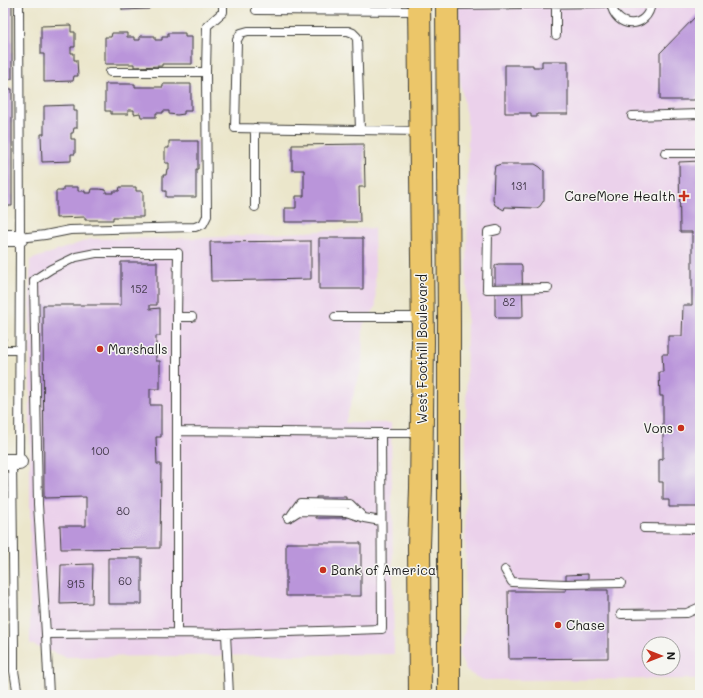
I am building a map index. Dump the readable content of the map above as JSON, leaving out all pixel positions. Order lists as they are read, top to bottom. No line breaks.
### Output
{"streets":{"main road":["West Foothill Boulevard"]},"places":{"health":["CareMore Health"],"other":["Marshalls","Vons","Bank of America","Chase"]},"house_numbers":["131","152","82","100","80","60","915"],"north":"right"}
